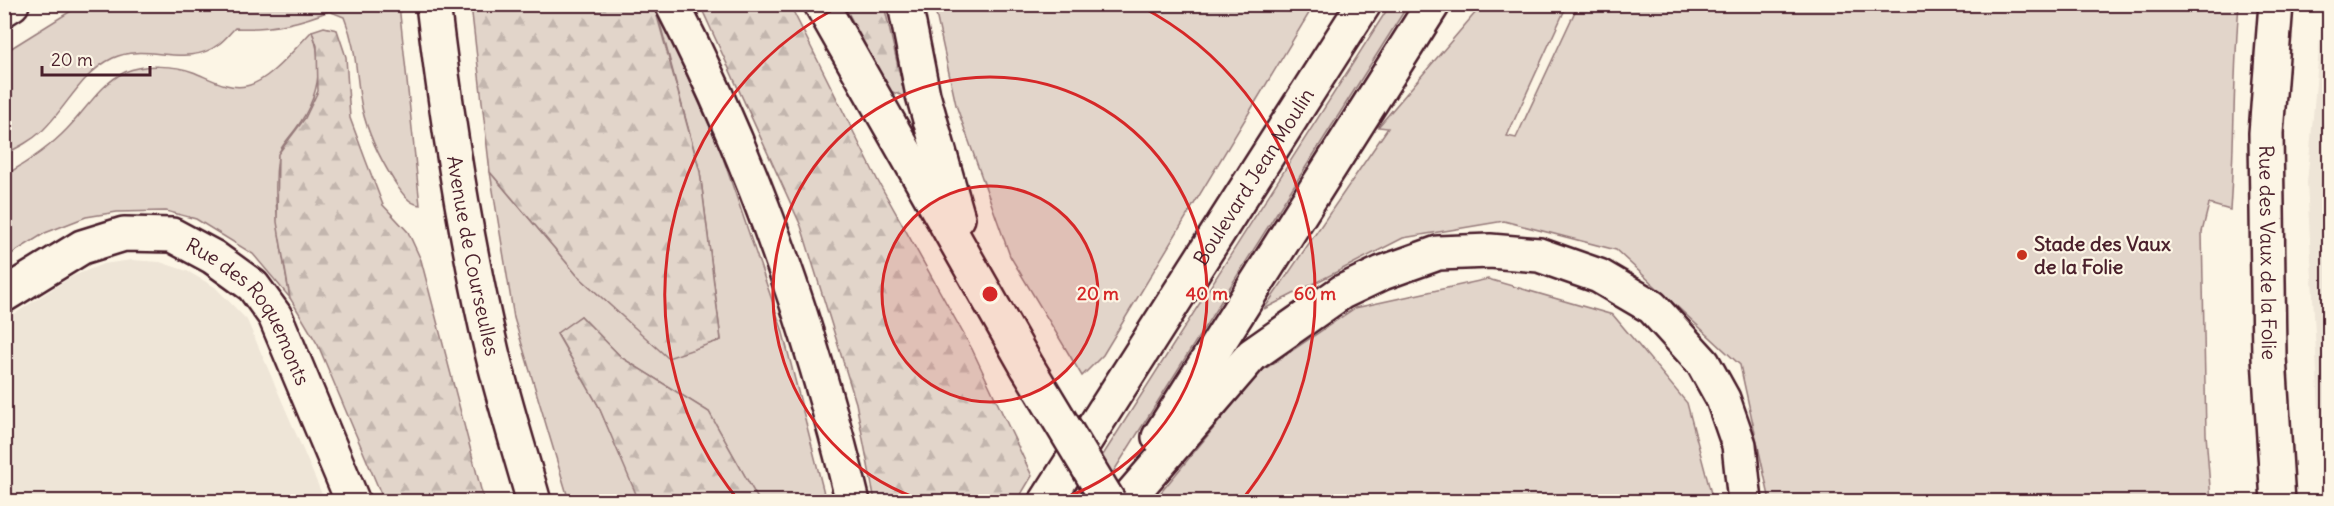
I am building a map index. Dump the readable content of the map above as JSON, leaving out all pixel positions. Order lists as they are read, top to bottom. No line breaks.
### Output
{"streets":{"main road":["Boulevard Jean Moulin","Rue des Vaux de la Folie","Avenue de Courseulles","Rue des Roquemonts"]},"places":["Stade des Vaux de la Folie"],"scale_bar":"20 m","rings":["20 m","40 m","60 m"]}
